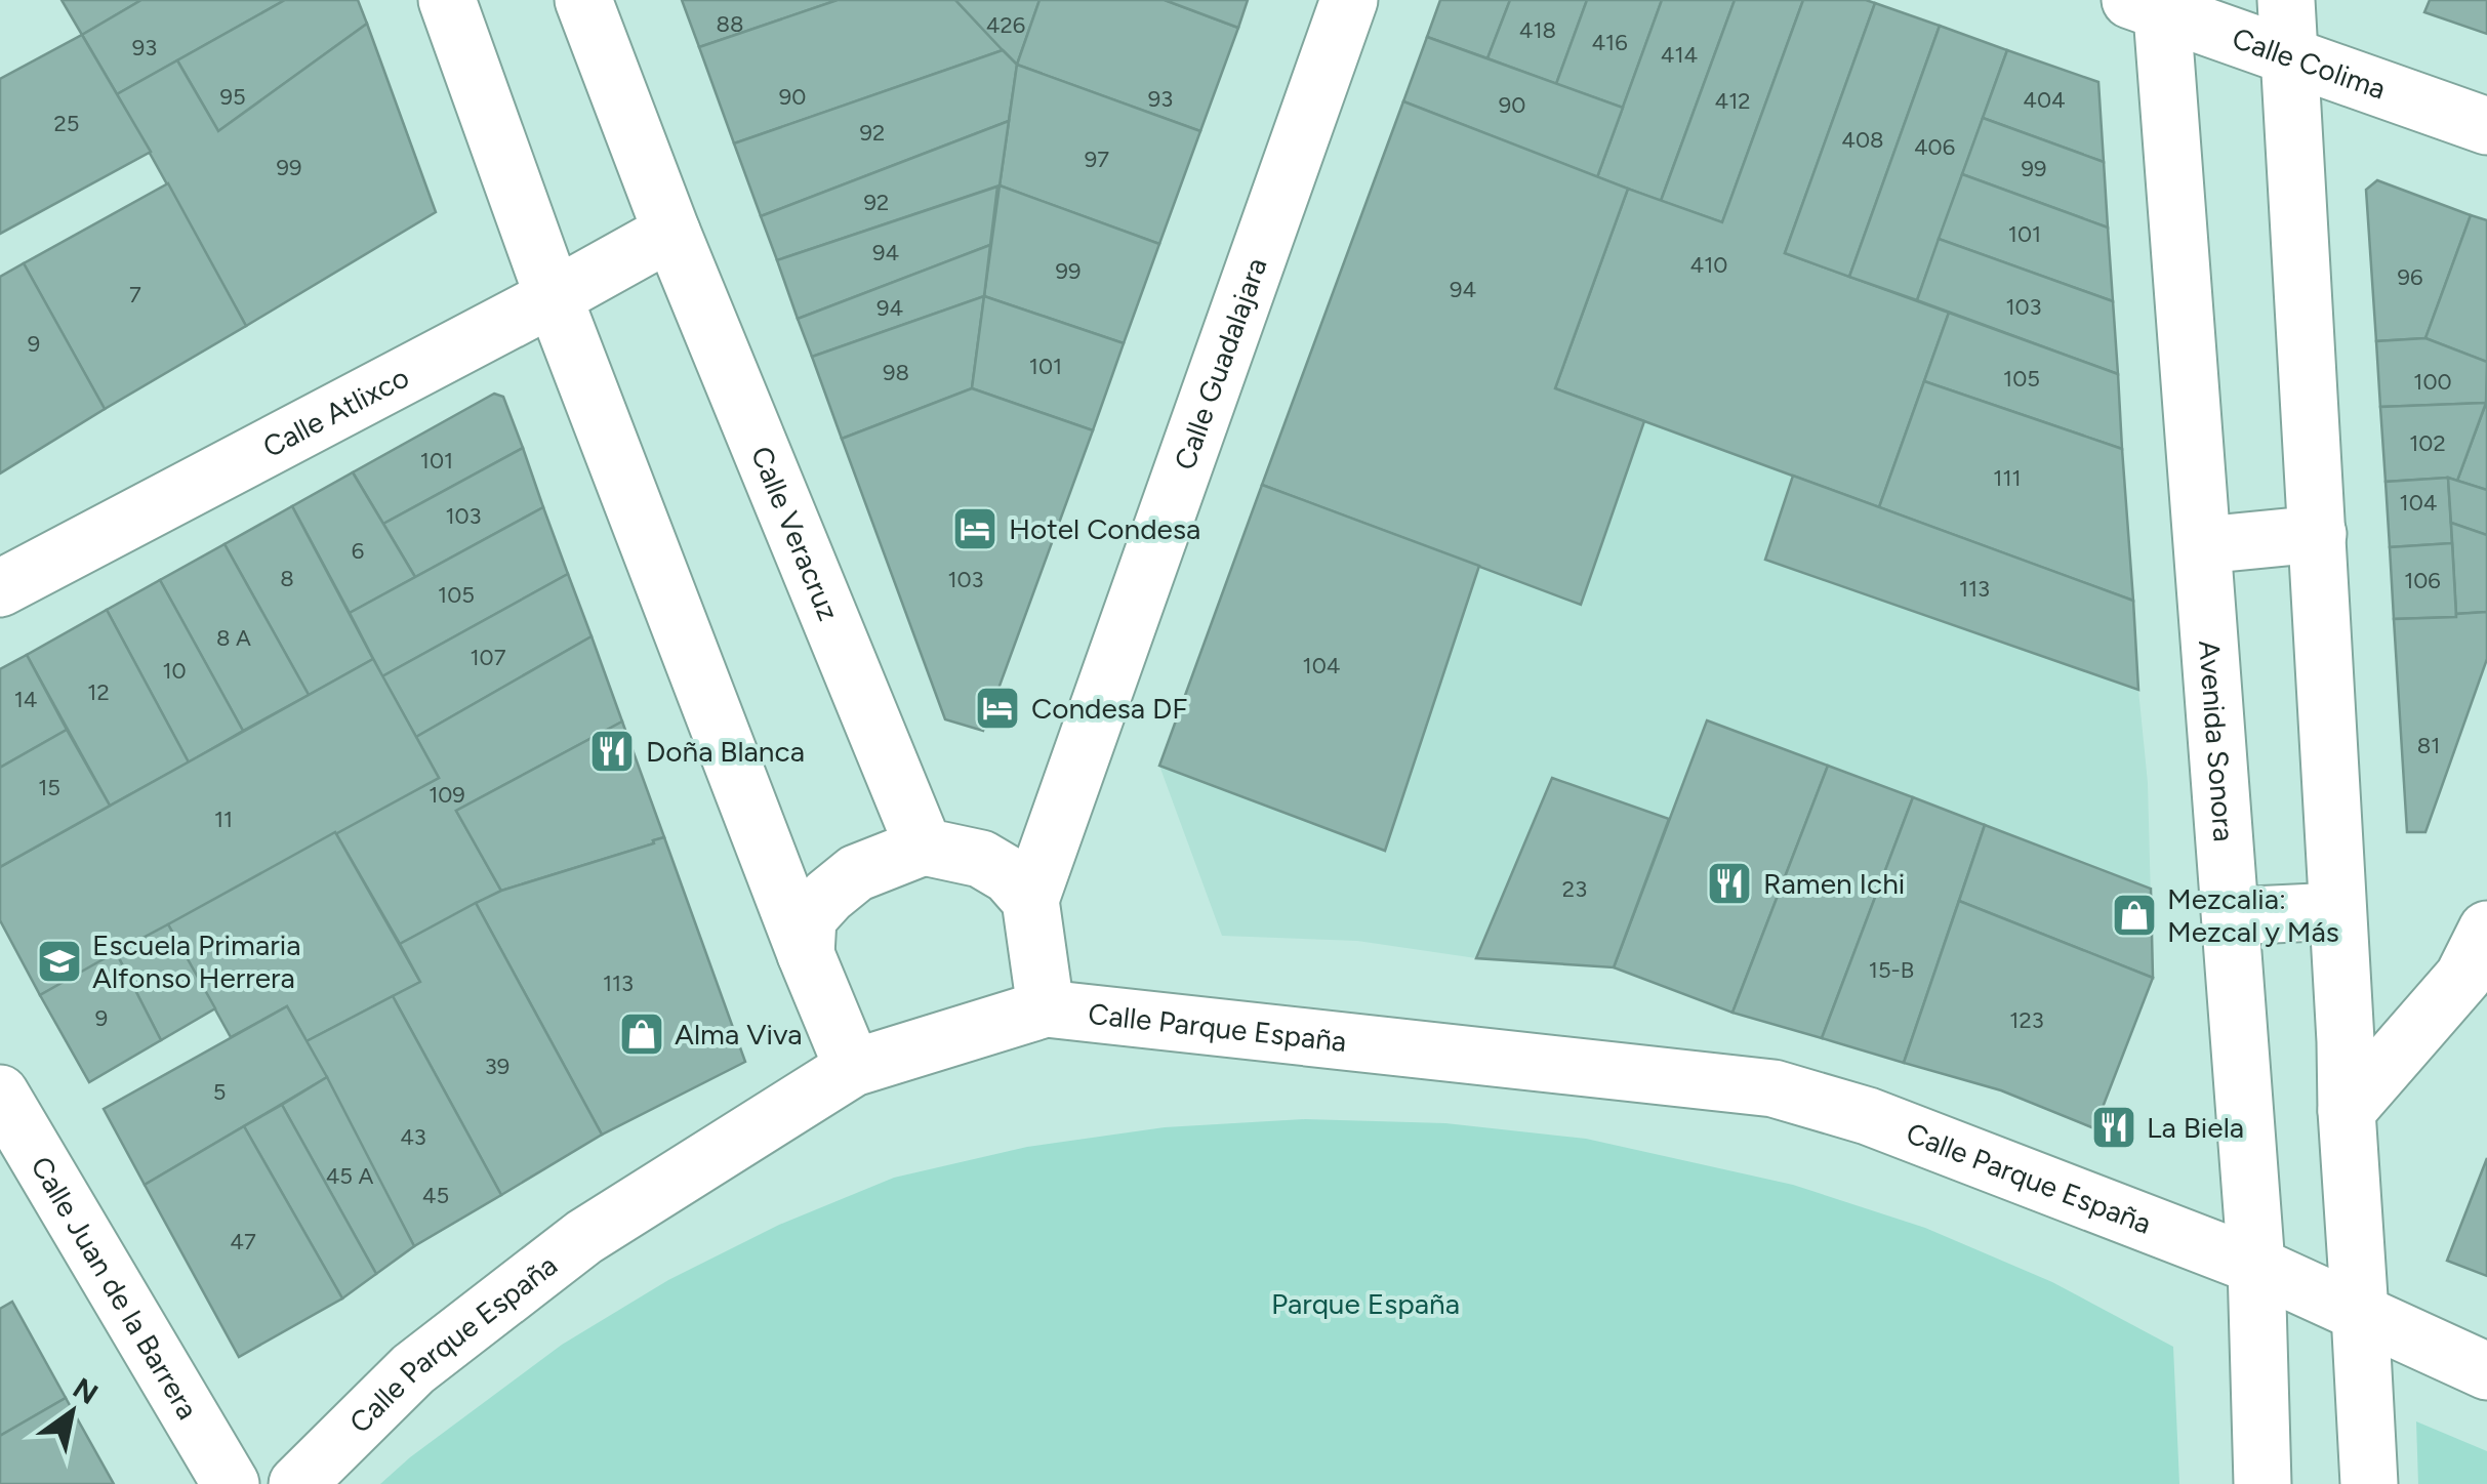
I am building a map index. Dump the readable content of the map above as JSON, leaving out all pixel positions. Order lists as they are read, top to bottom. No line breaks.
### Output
{"streets":{"main road":["Calle Colima","Calle Guadalajara","Calle Atlixco","Calle Veracruz","Avenida Sonora","Calle Parque España","Calle Juan de la Barrera"]},"crossings":[["Calle Colima","Avenida Sonora"],["Calle Guadalajara","Calle Veracruz"],["Calle Guadalajara","Calle Parque España"],["Calle Atlixco","Calle Veracruz"],["Calle Veracruz","Calle Parque España"],["Avenida Sonora","Calle Parque España"]],"parks":["Parque España"],"places":{"hotel":["Hotel Condesa","Condesa DF"],"restaurant":["Doña Blanca","Ramen Ichi","La Biela"],"shop":["Mezcalia: Mezcal y Más","Alma Viva"],"school or university":["Escuela Primaria Alfonso Herrera"]},"house_numbers":["88","426","418","416","93","414","95","90","93","404","412","90","25","92","408","406","97","99","99","92","101","94","410","99","96","94","7","103","94","9","101","98","105","100","102","101","111","104","103","6","8","103","106","113","105","8 A","107","104","10","12","14","81","15","109","11","23","15-B","113","9","123","39","5","43","45 A","45","47"],"north":"top right"}
